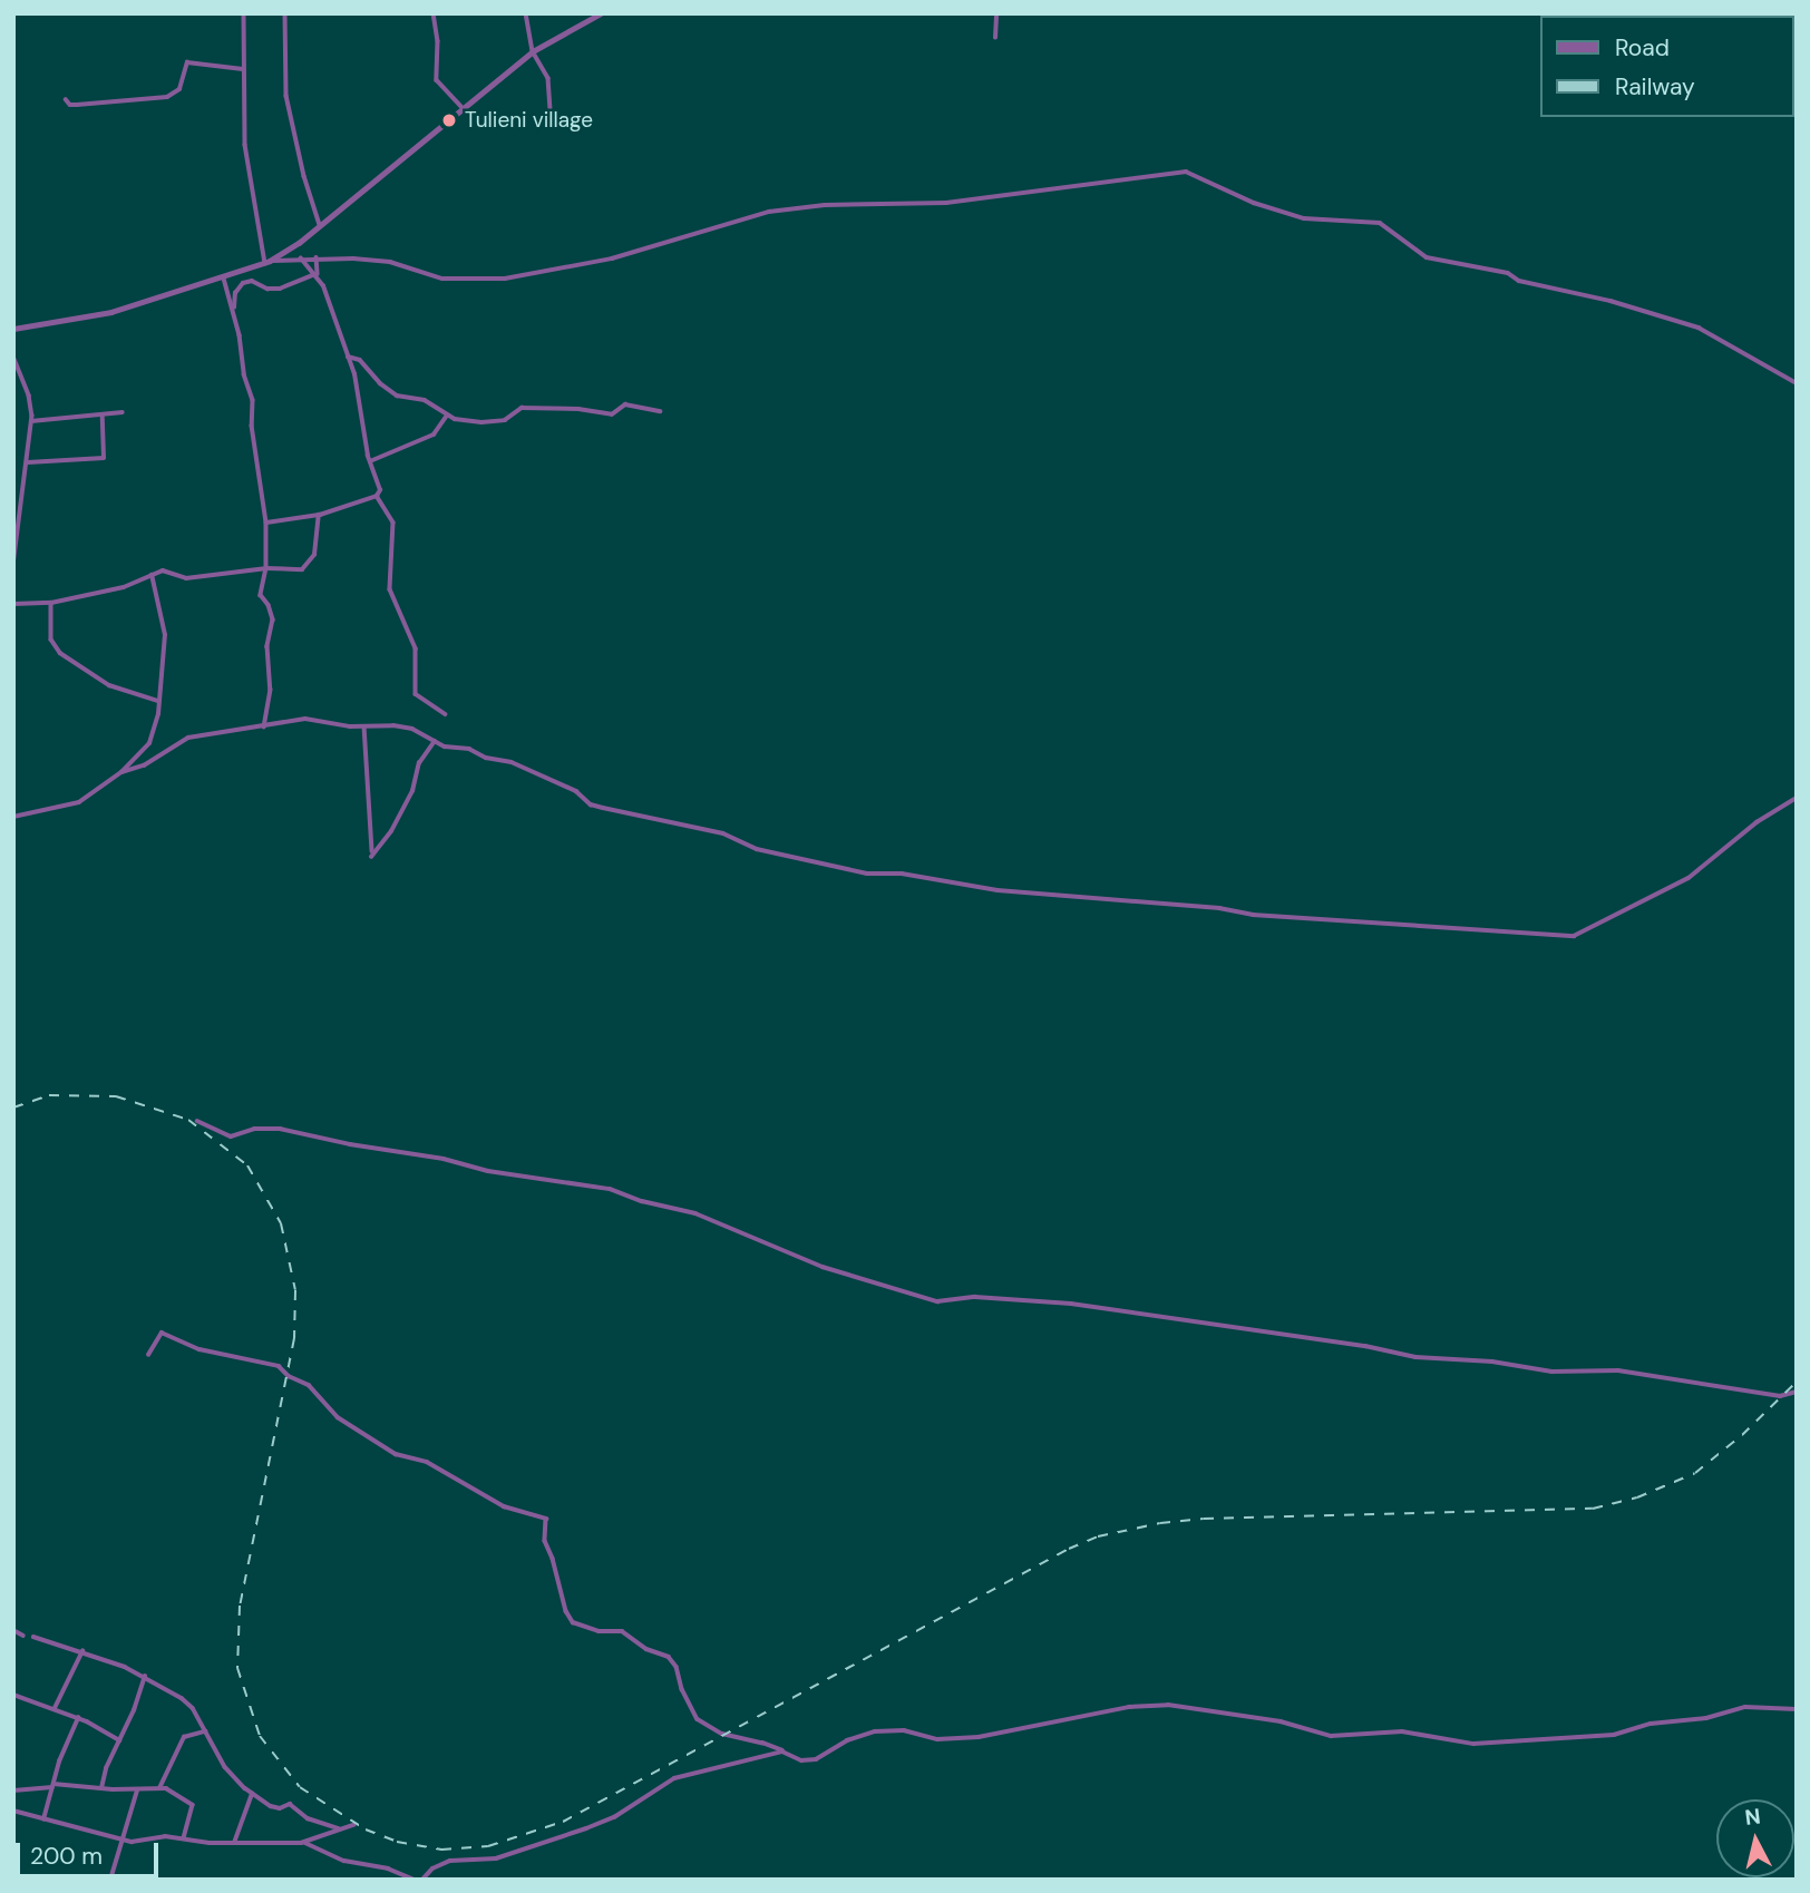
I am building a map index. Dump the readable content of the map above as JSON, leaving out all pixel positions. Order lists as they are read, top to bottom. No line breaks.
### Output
{"places":["Tulieni village"],"legend":["Road","Railway"],"scale_bar":"200 m","north":"top"}
